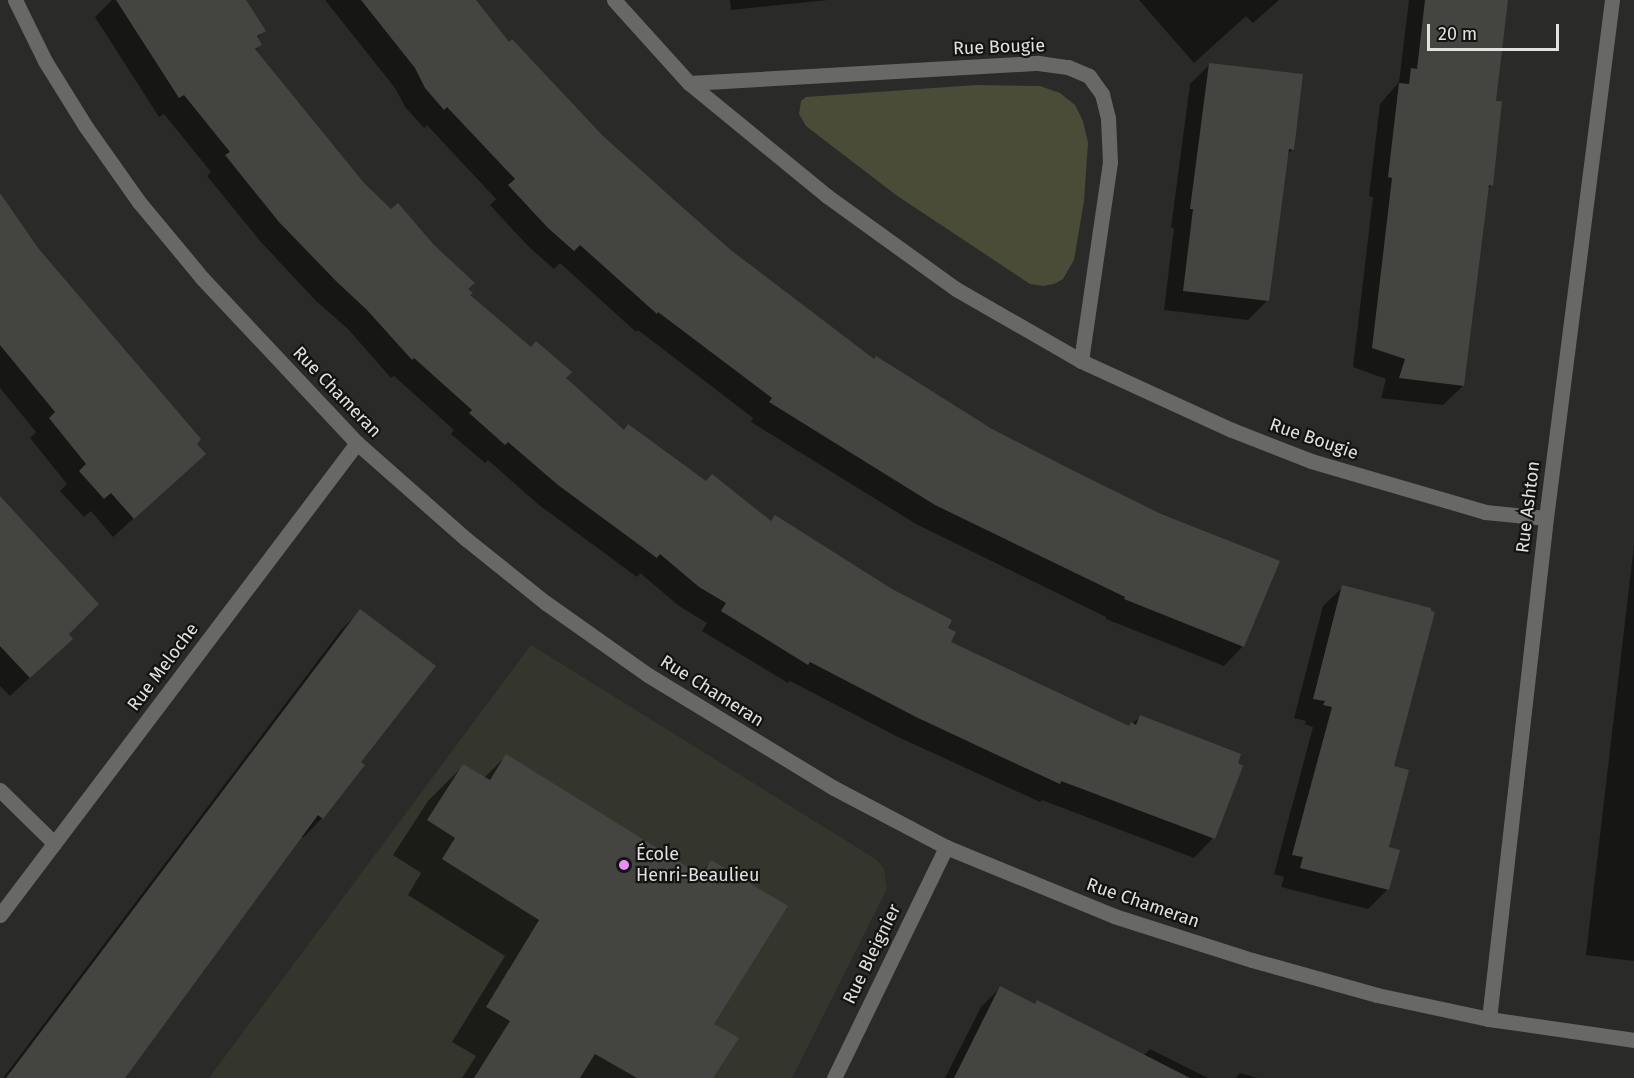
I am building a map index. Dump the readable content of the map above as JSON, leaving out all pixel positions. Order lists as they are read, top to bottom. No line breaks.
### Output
{"streets":{"street":["Rue Bougie","Rue Chameran","Rue Ashton","Rue Meloche","Rue Bleignier"]},"crossings":[["Rue Bougie","Rue Ashton"],["Rue Chameran","Rue Ashton"],["Rue Chameran","Rue Meloche"],["Rue Chameran","Rue Bleignier"]],"places":["École Henri-Beaulieu"],"scale_bar":"20 m"}
